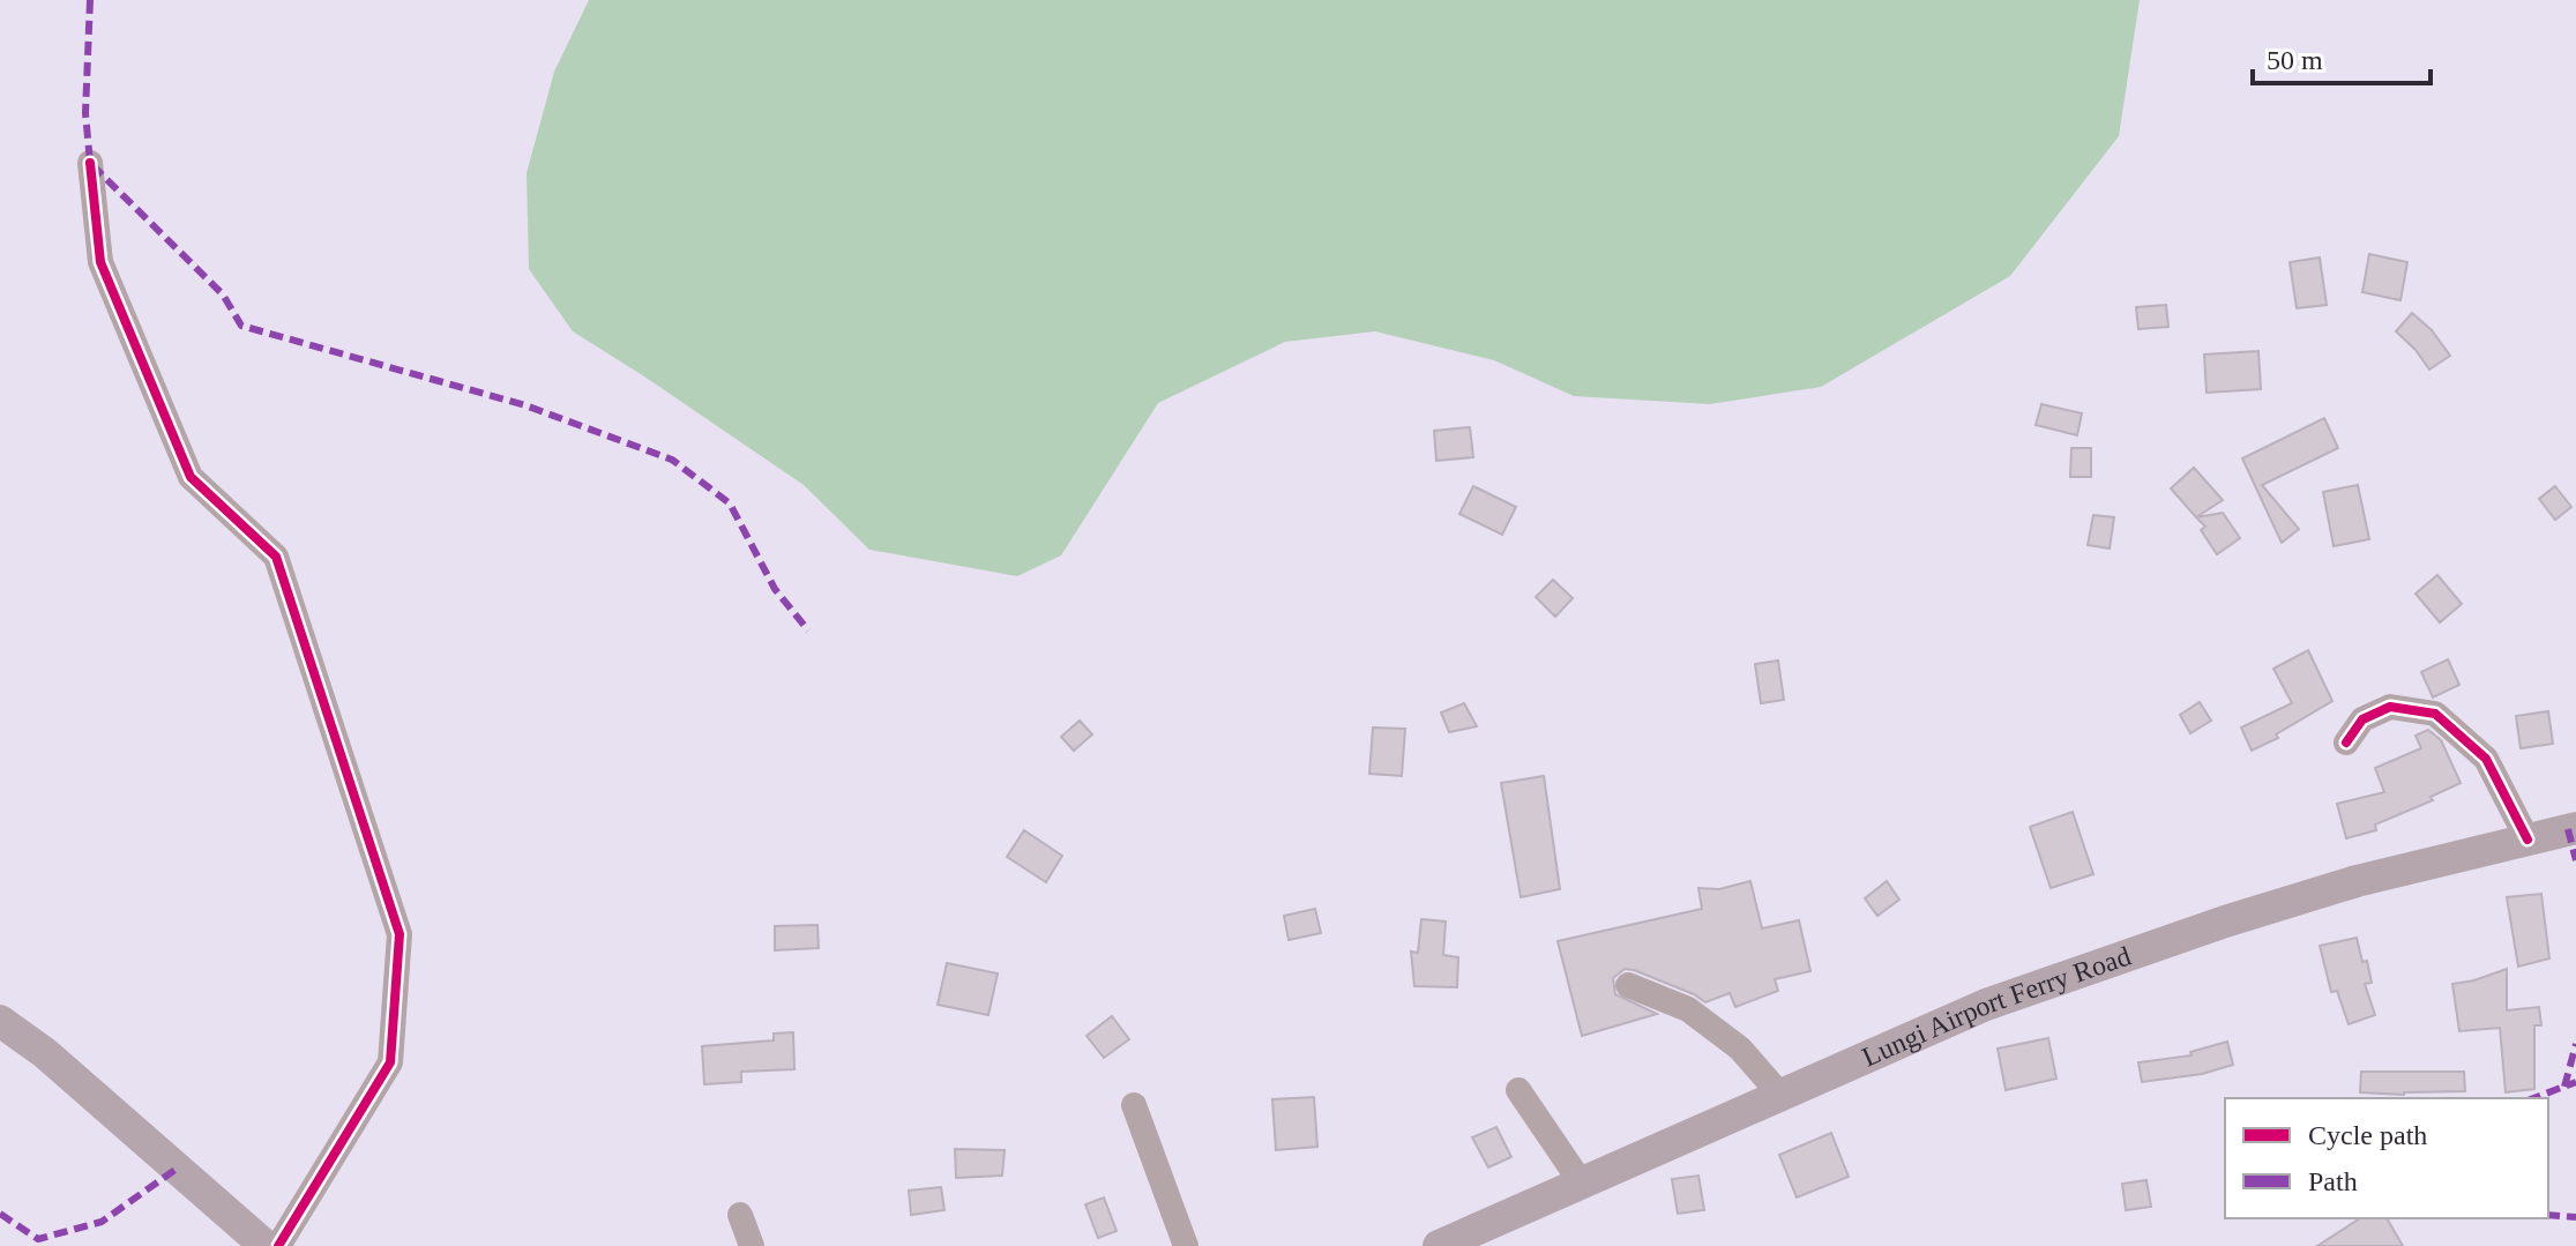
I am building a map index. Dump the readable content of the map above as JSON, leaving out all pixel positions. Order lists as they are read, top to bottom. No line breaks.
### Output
{"streets":{"main road":["Lungi Airport Ferry Road"]},"legend":["Cycle path","Path"],"scale_bar":"50 m"}
